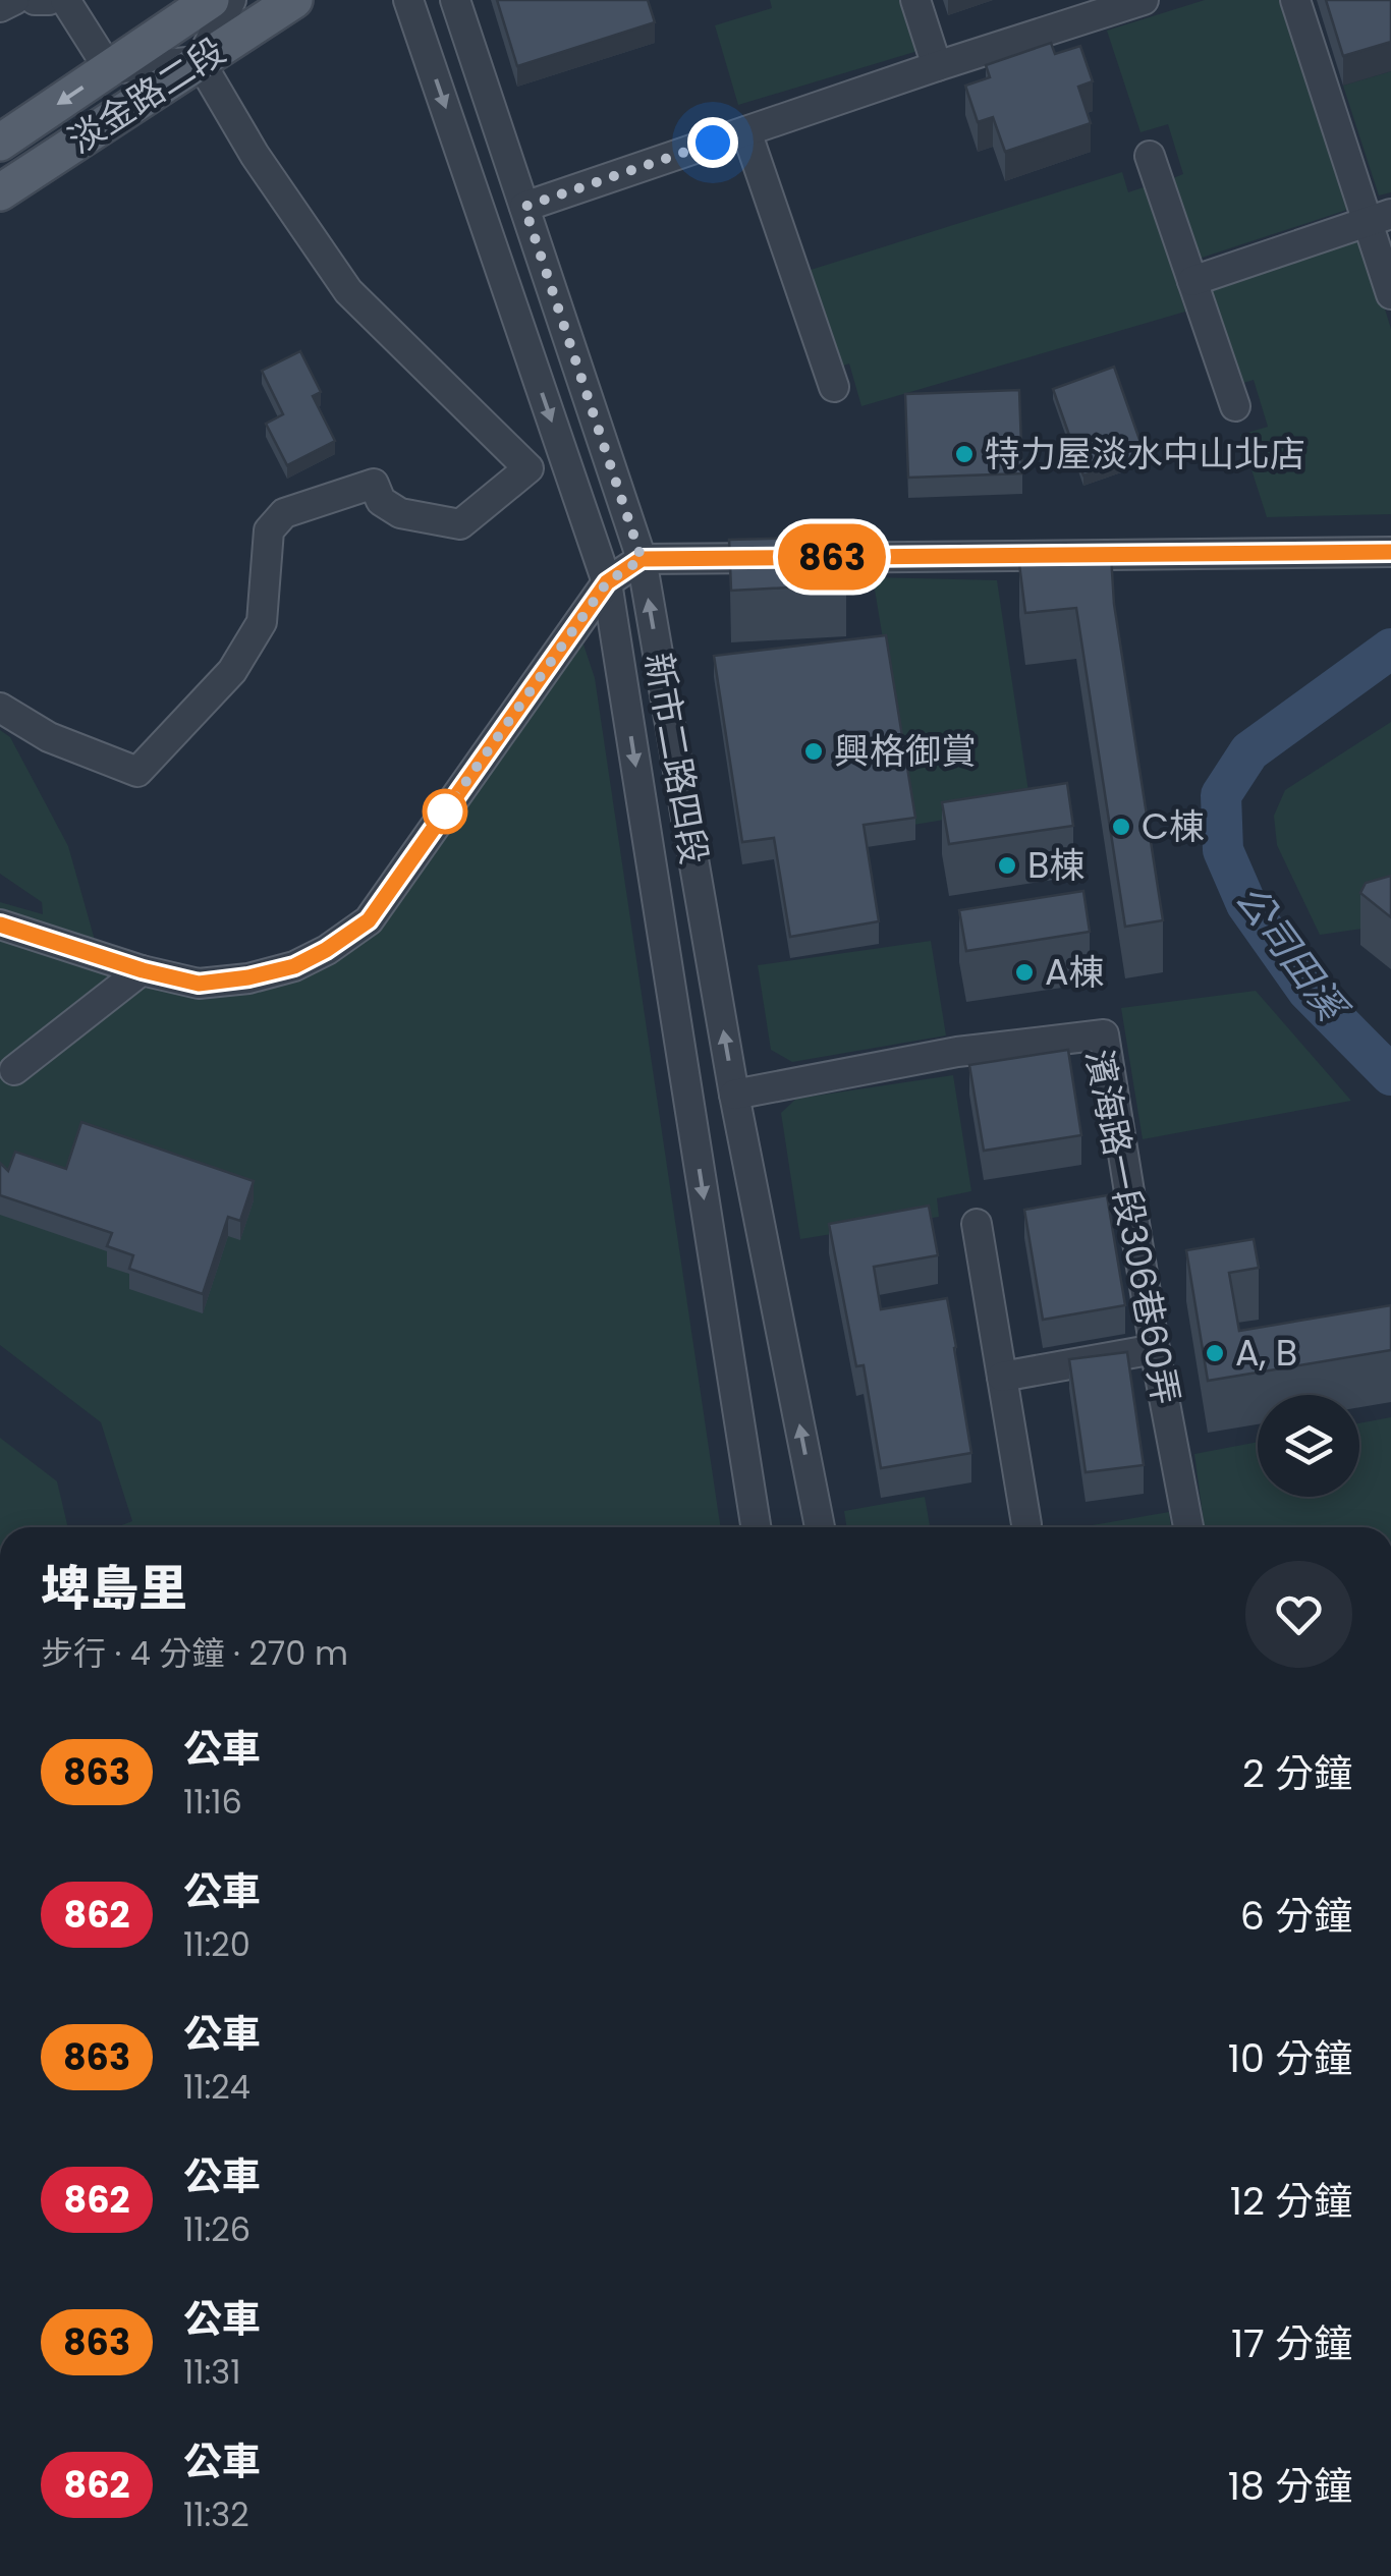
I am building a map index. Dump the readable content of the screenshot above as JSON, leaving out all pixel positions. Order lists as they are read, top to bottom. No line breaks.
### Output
{"streets":{"main road":["淡金路二段"],"street":["新市二路四段","濱海路一段306巷60弄"]},"crossings":[["新市二路四段","濱海路一段306巷60弄"]],"water":["公司田溪"],"places":["特力屋淡水中山北店","興格御賞","C棟","B棟","A棟","A, B"],"lines":["bus line 863"],"page":{"on_map":"863","heading":["埤島里","步行 · 4 分鐘 · 270 m"],"list":[{"mark":"863","name":"公車","note":"11:16","value":"2 分鐘"},{"mark":"862","name":"公車","note":"11:20","value":"6 分鐘"},{"mark":"863","name":"公車","note":"11:24","value":"10 分鐘"},{"mark":"862","name":"公車","note":"11:26","value":"12 分鐘"},{"mark":"863","name":"公車","note":"11:31","value":"17 分鐘"},{"mark":"862","name":"公車","note":"11:32","value":"18 分鐘"}]}}
